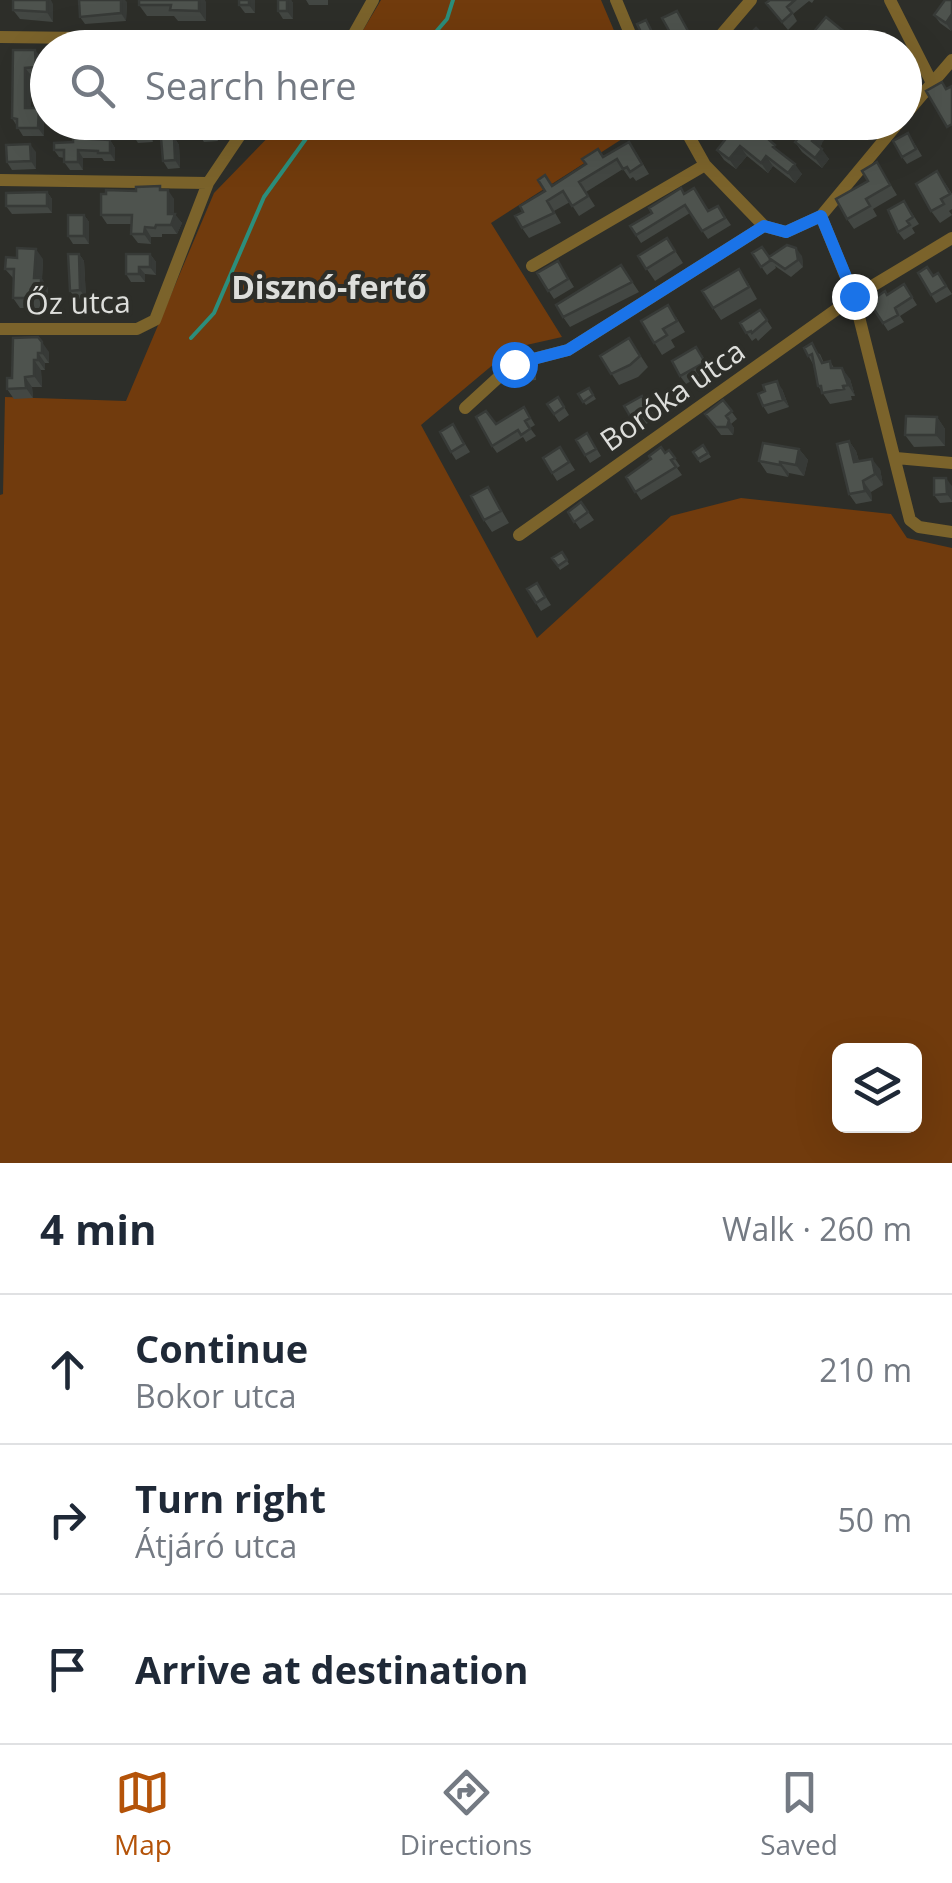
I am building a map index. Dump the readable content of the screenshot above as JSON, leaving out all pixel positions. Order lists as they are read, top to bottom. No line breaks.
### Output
{"streets":{"street":["Őz utca","Boróka utca"]},"districts":["Disznó-fertő"],"page":{"search":"Search here","heading":["4 min","Walk · 260 m"],"list":[["Continue","Bokor utca","210 m"],["Turn right","Átjáró utca","50 m"],"Arrive at destination"],"nav":["Map","Directions","Saved"]}}
